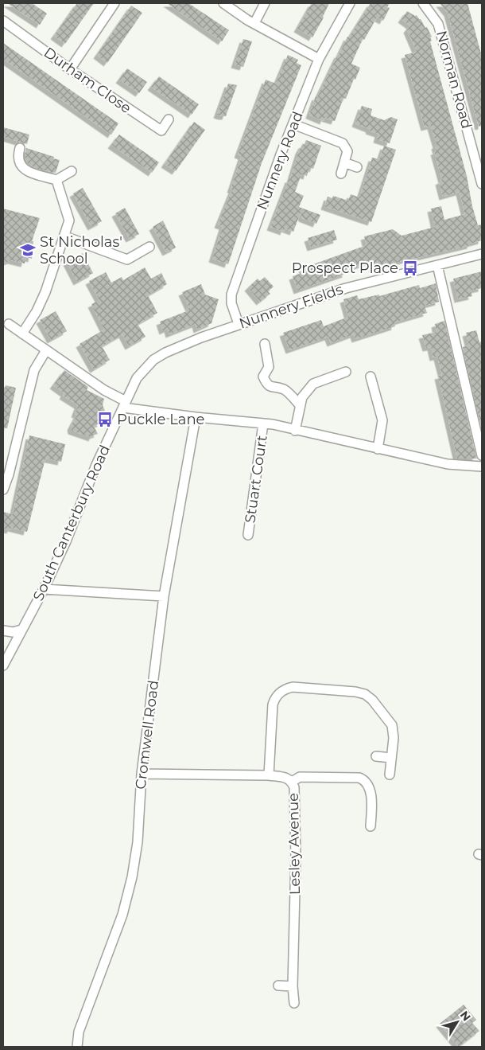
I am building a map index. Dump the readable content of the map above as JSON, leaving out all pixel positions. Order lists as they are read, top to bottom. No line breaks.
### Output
{"streets":{"street":["Norman Road","Durham Close","Nunnery Road","Nunnery Fields","Stuart Court","South Canterbury Road","Cromwell Road","Lesley Avenue"]},"crossings":[["Nunnery Road","Nunnery Fields"],["Nunnery Fields","South Canterbury Road"],["Cromwell Road","Lesley Avenue"]],"places":{"school or university":["St Nicholas' School"],"bus stop":["Prospect Place","Puckle Lane"]},"north":"top right"}
